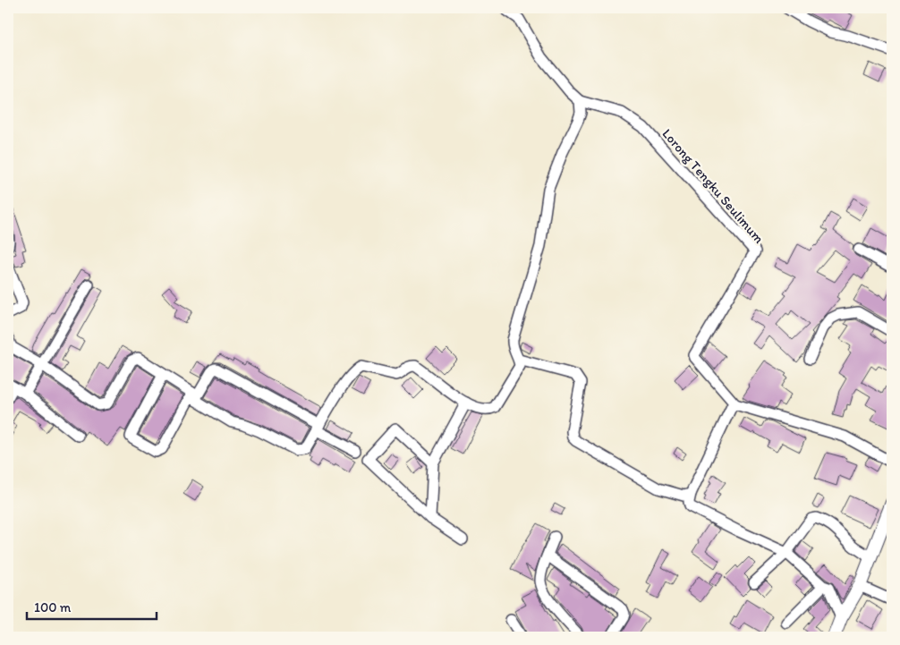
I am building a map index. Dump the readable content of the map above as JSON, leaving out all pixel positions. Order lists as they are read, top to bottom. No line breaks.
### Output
{"streets":{"street":["Lorong Tengku Seulimum"]},"scale_bar":"100 m"}
